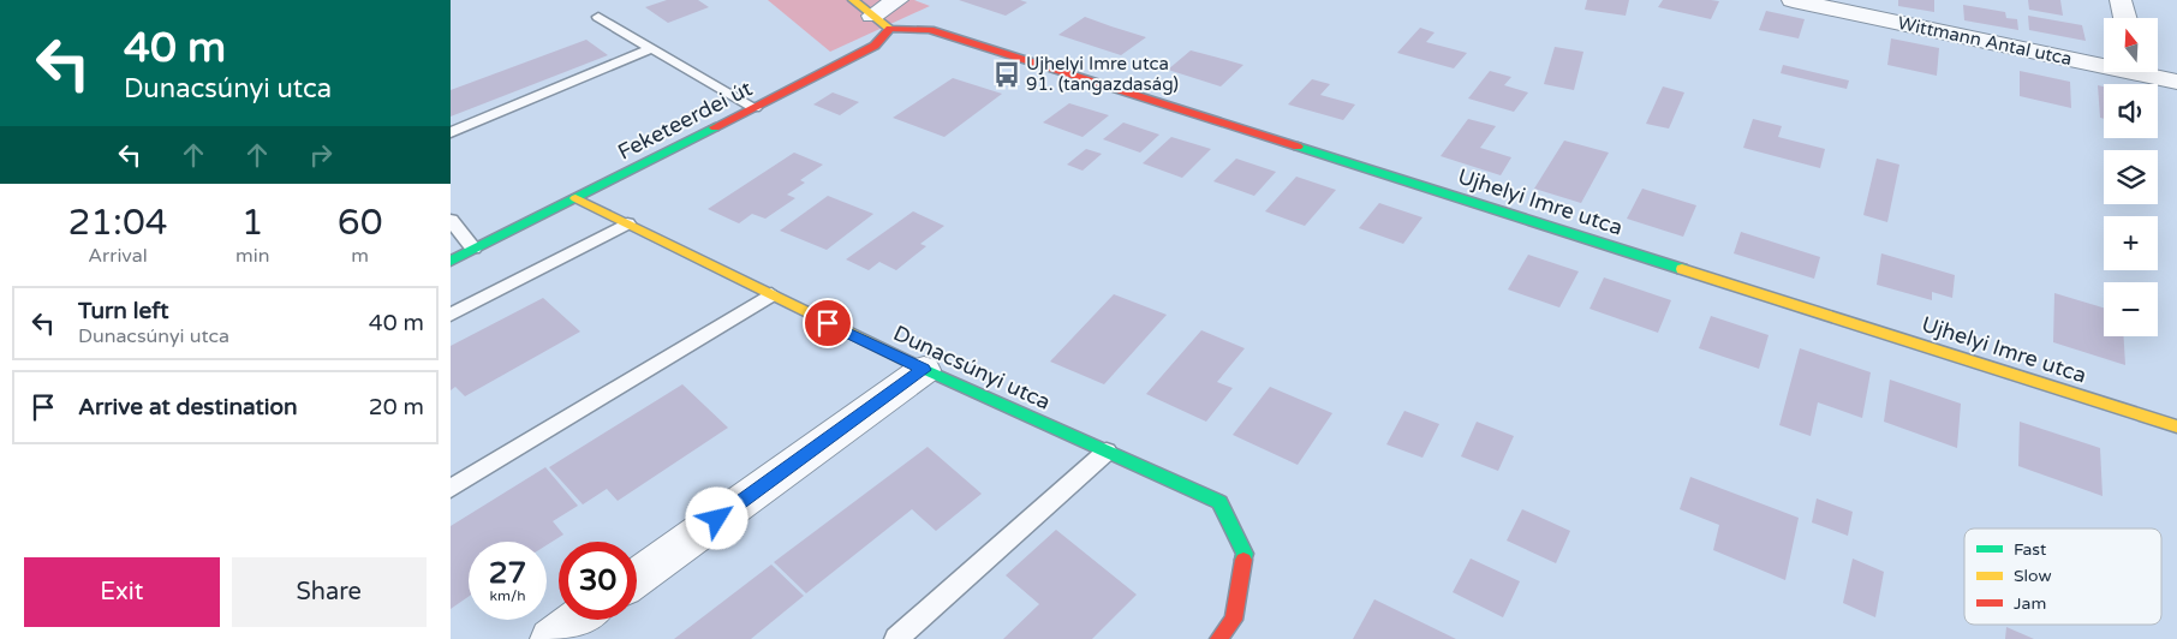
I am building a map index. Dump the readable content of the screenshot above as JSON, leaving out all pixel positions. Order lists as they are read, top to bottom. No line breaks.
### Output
{"streets":{"street":["Wittmann Antal utca","Feketeerdei út","Ujhelyi Imre utca","Dunacsúnyi utca"]},"crossings":[["Feketeerdei út","Ujhelyi Imre utca"],["Feketeerdei út","Dunacsúnyi utca"]],"places":{"bus stop":["Ujhelyi Imre utca 91. (tangazdaság)"]},"legend":["Fast","Slow","Jam"],"north":"top","page":{"turn":["40 m","Dunacsúnyi utca"],"map_buttons":["+","−"],"eta":["21:04","Arrival","1","min","60","m"],"list":[{"name":"Turn left","note":"Dunacsúnyi utca","value":"40 m"},{"name":"Arrive at destination","value":"20 m"}],"speed":"27 km/h","limit":"30","buttons":["Exit","Share"]}}
